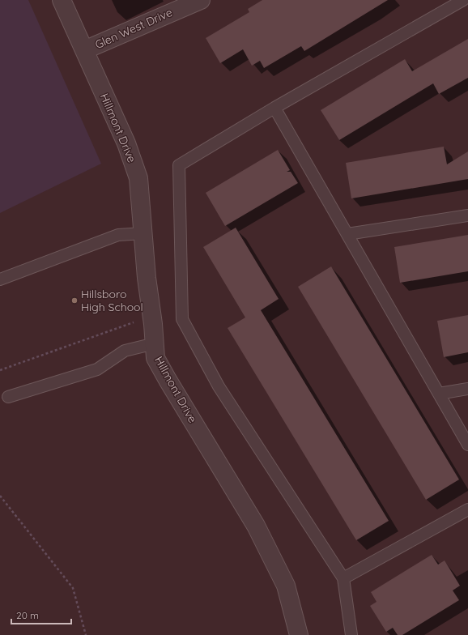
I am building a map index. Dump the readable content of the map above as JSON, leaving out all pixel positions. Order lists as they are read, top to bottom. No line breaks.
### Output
{"streets":{"street":["Glen West Drive","Hillmont Drive"]},"crossings":[["Glen West Drive","Hillmont Drive"]],"places":["Hillsboro High School"],"scale_bar":"20 m"}
